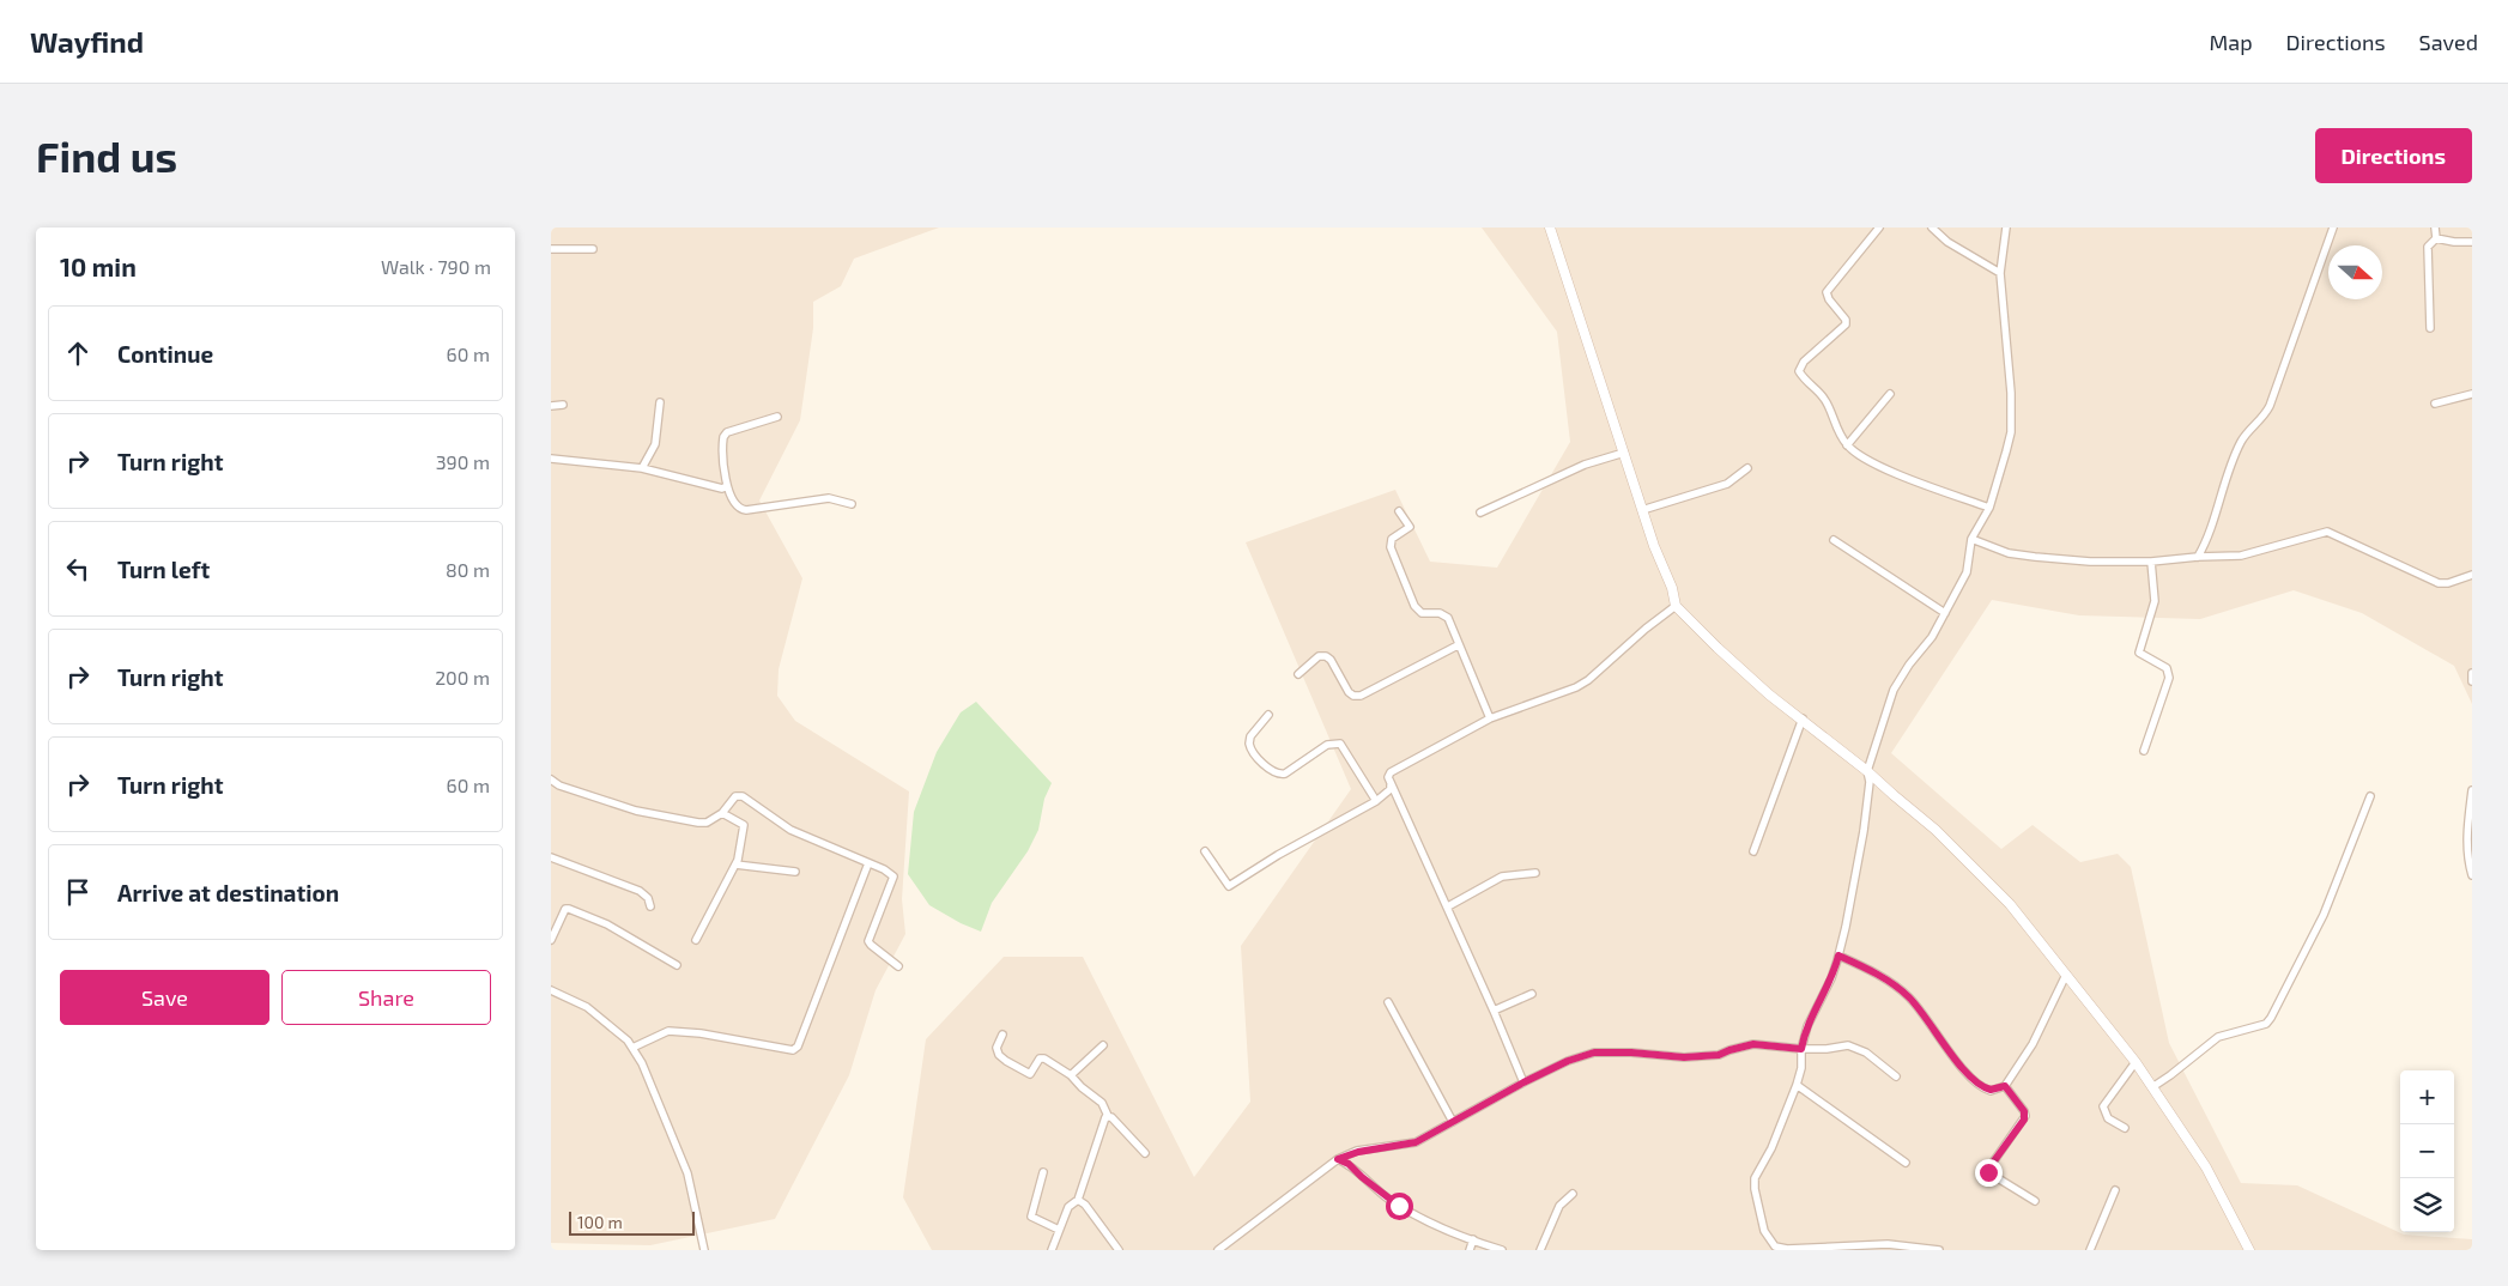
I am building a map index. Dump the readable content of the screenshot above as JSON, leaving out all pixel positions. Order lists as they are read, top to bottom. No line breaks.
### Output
{"scale_bar":"100 m","north":"right","page":{"header":"Wayfind","nav":["Map","Directions","Saved"],"buttons":["Directions",["Save","Share"]],"title":"Find us","heading":["10 min","Walk · 790 m"],"list":[["Continue","60 m"],["Turn right","390 m"],["Turn left","80 m"],["Turn right","200 m"],["Turn right","60 m"],"Arrive at destination"],"map_buttons":["+","−"],"scale":"100 m"}}
